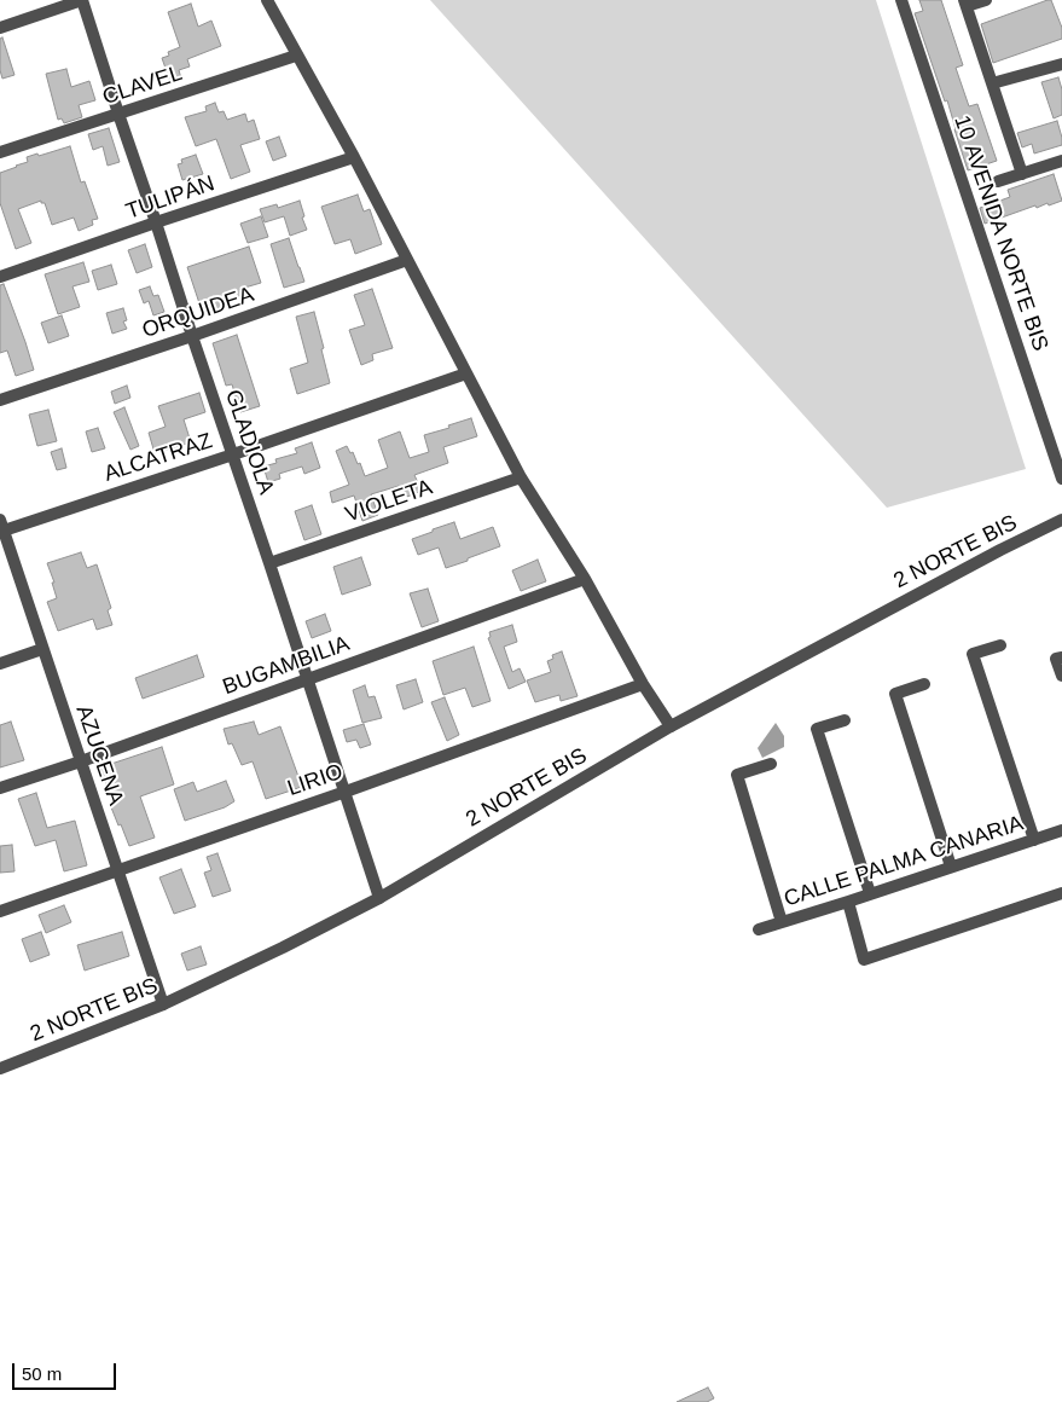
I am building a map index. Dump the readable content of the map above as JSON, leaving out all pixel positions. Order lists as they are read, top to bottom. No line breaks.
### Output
{"streets":{"street":["CLAVEL","TULIPÁN","10 AVENIDA NORTE BIS","ORQUIDEA","GLADIOLA","ALCATRAZ","VIOLETA","2 NORTE BIS","BUGAMBILIA","AZUCENA","LIRIO","CALLE PALMA CANARIA"]},"crossings":[["CLAVEL","GLADIOLA"],["TULIPÁN","GLADIOLA"],["ORQUIDEA","GLADIOLA"],["GLADIOLA","ALCATRAZ"],["GLADIOLA","VIOLETA"],["GLADIOLA","2 NORTE BIS"],["GLADIOLA","BUGAMBILIA"],["GLADIOLA","LIRIO"],["ALCATRAZ","AZUCENA"],["2 NORTE BIS","AZUCENA"],["BUGAMBILIA","AZUCENA"],["AZUCENA","LIRIO"]],"scale_bar":"50 m"}
